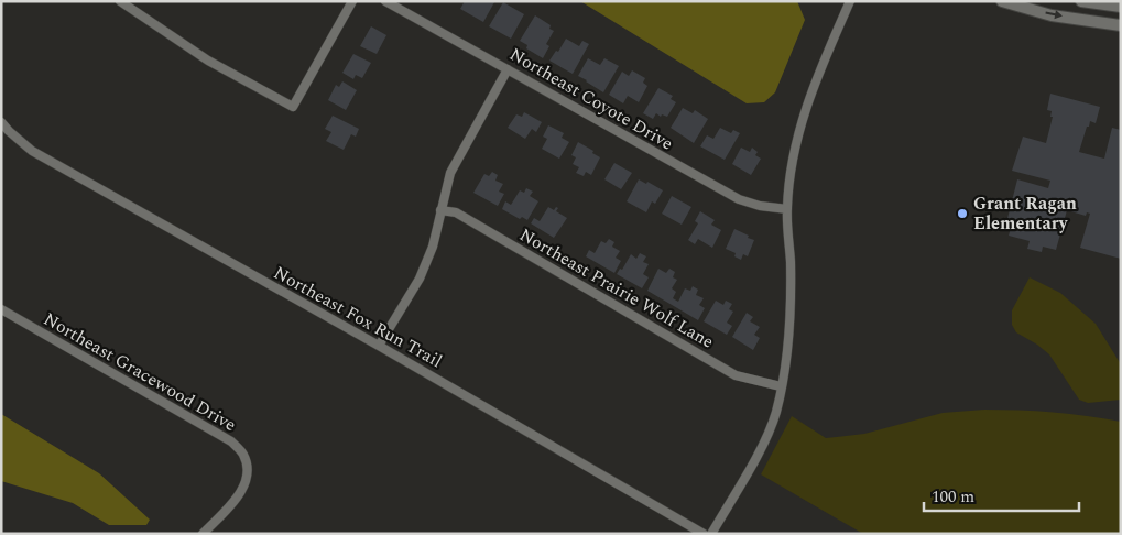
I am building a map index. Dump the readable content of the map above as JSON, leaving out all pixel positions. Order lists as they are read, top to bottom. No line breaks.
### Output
{"streets":{"street":["Northeast Coyote Drive","Northeast Prairie Wolf Lane","Northeast Fox Run Trail","Northeast Gracewood Drive"]},"places":["Grant Ragan Elementary"],"scale_bar":"100 m"}
